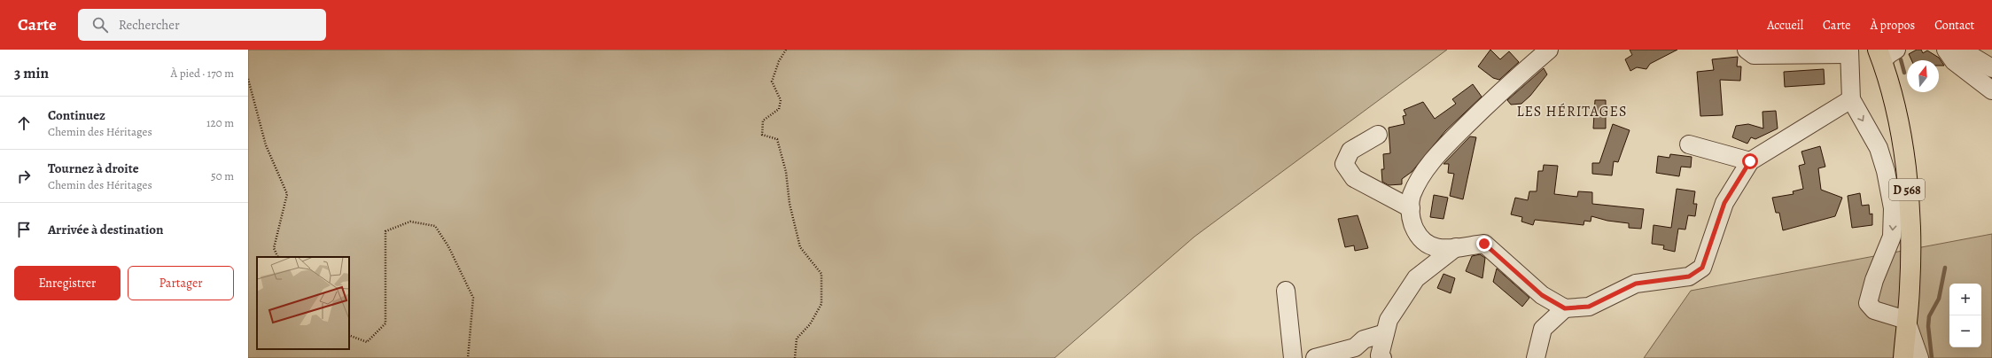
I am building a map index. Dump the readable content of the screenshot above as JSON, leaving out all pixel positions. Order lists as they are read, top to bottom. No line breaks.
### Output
{"streets":{"main road":["D 568"]},"districts":["LES HÉRITAGES"],"north":"top","page":{"header":"Carte","search":"Rechercher","nav":["Accueil","Carte","À propos","Contact"],"heading":["3 min","À pied · 170 m"],"list":[["Continuez","Chemin des Héritages","120 m"],["Tournez à droite","Chemin des Héritages","50 m"],"Arrivée à destination"],"buttons":["Enregistrer","Partager"],"map_buttons":["+","−"]}}
